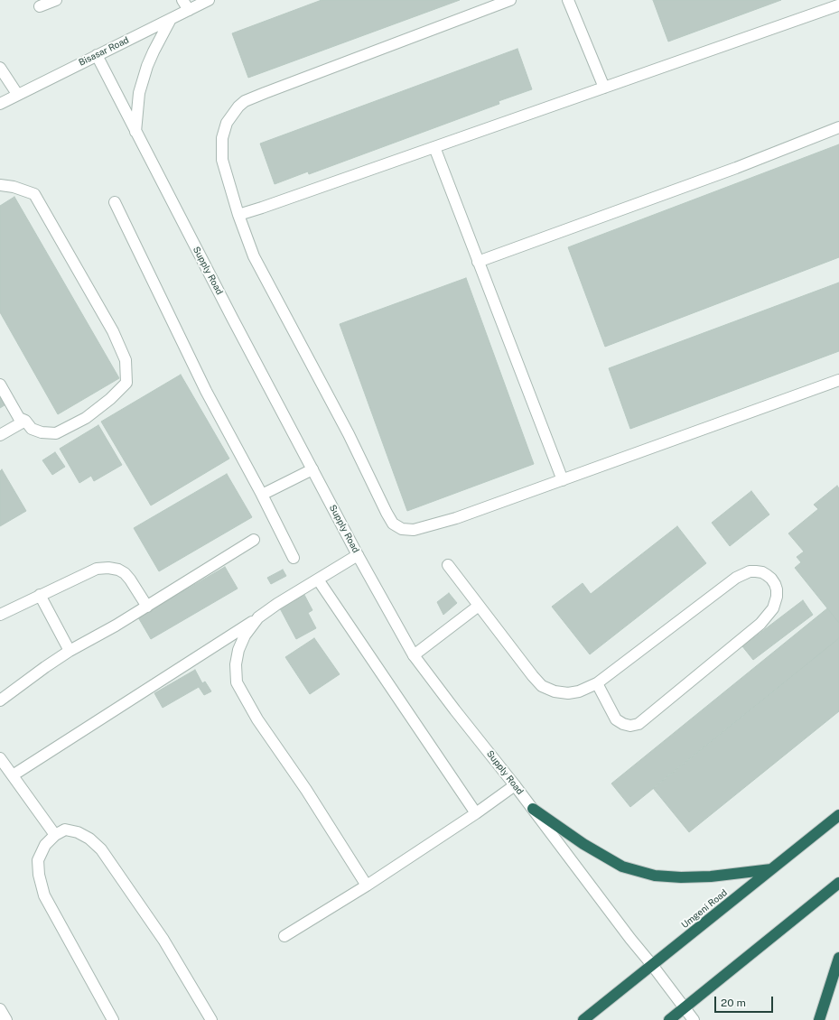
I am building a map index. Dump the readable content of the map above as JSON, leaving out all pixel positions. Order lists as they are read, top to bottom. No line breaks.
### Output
{"streets":{"highway":["Umgeni Road"],"street":["Bisasar Road","Supply Road"]},"crossings":[["Bisasar Road","Supply Road"],["Supply Road","Umgeni Road"]],"scale_bar":"20 m"}
